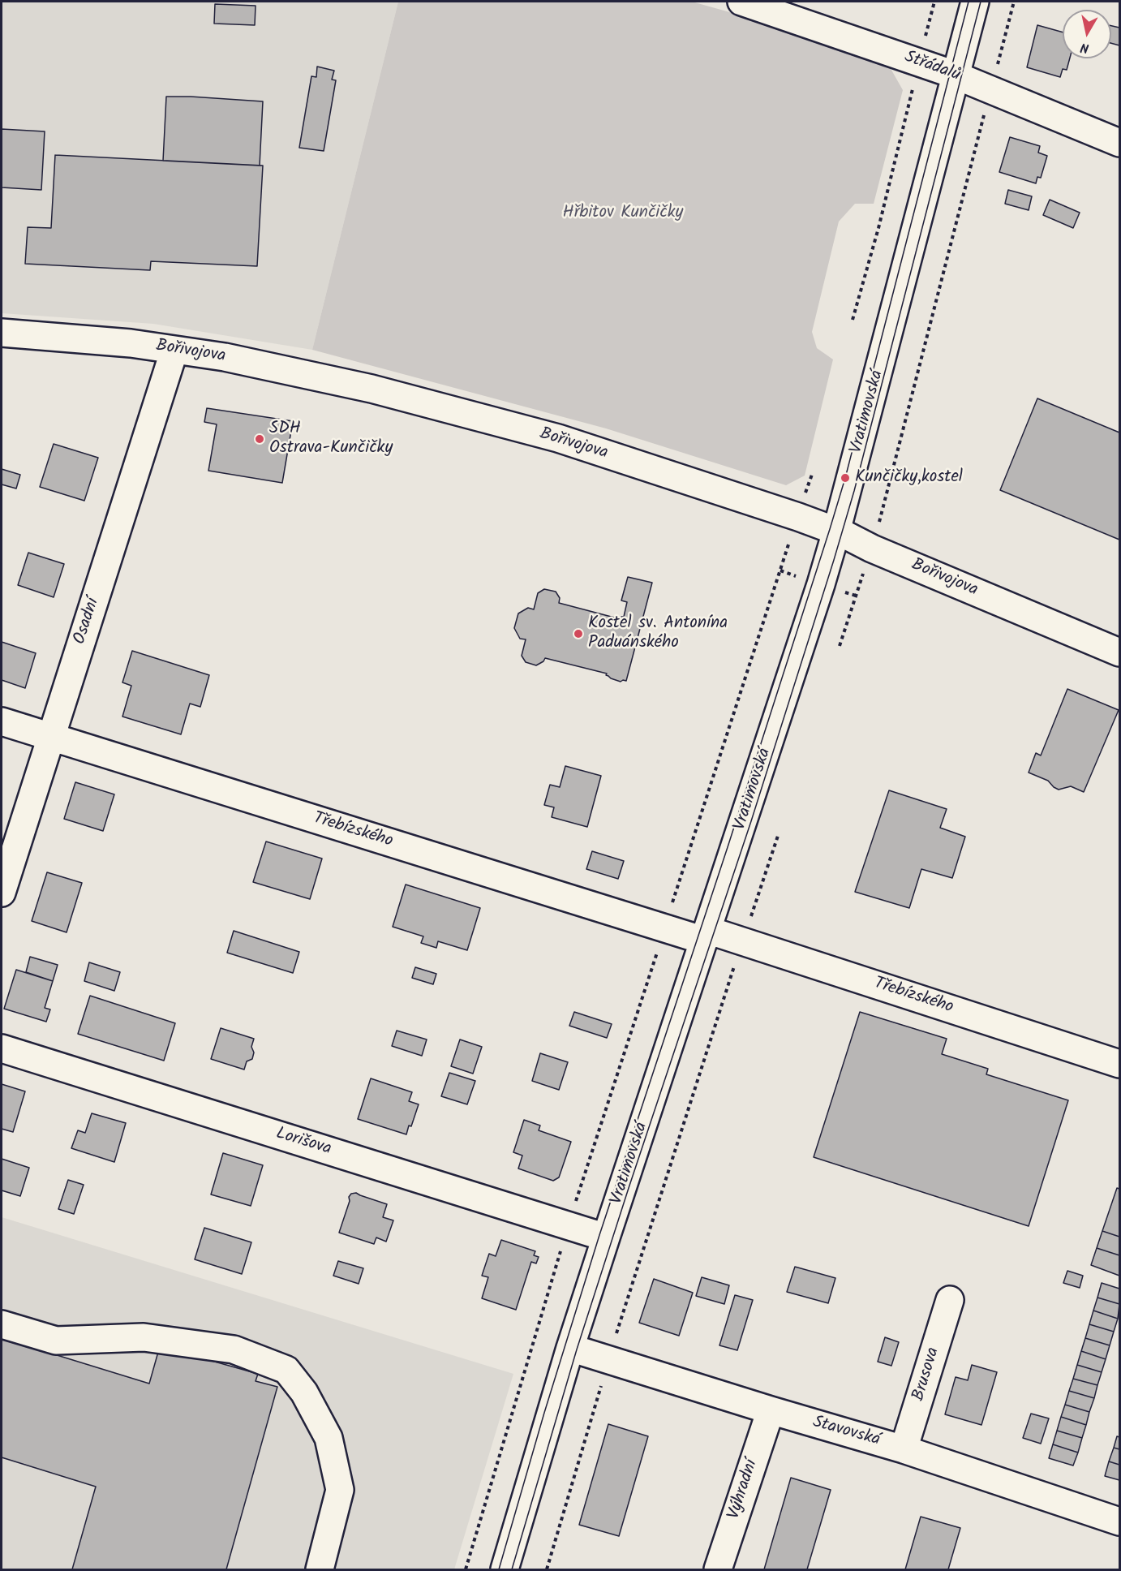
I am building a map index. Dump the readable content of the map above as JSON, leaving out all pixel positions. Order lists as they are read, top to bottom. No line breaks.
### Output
{"streets":{"street":["Střádalů","Bořivojova","Vratimovská","Osadní","Třebízského","Lorišova","Brusova","Stavovská","Výhradní"]},"crossings":[["Střádalů","Vratimovská"],["Bořivojova","Vratimovská"],["Bořivojova","Osadní"],["Vratimovská","Třebízského"],["Vratimovská","Lorišova"],["Vratimovská","Stavovská"],["Osadní","Třebízského"],["Brusova","Stavovská"],["Stavovská","Výhradní"]],"parks":["Hřbitov Kunčičky"],"places":["SDH Ostrava-Kunčičky","Kunčičky,kostel","Kostel sv. Antonína Paduánského"],"north":"bottom"}
